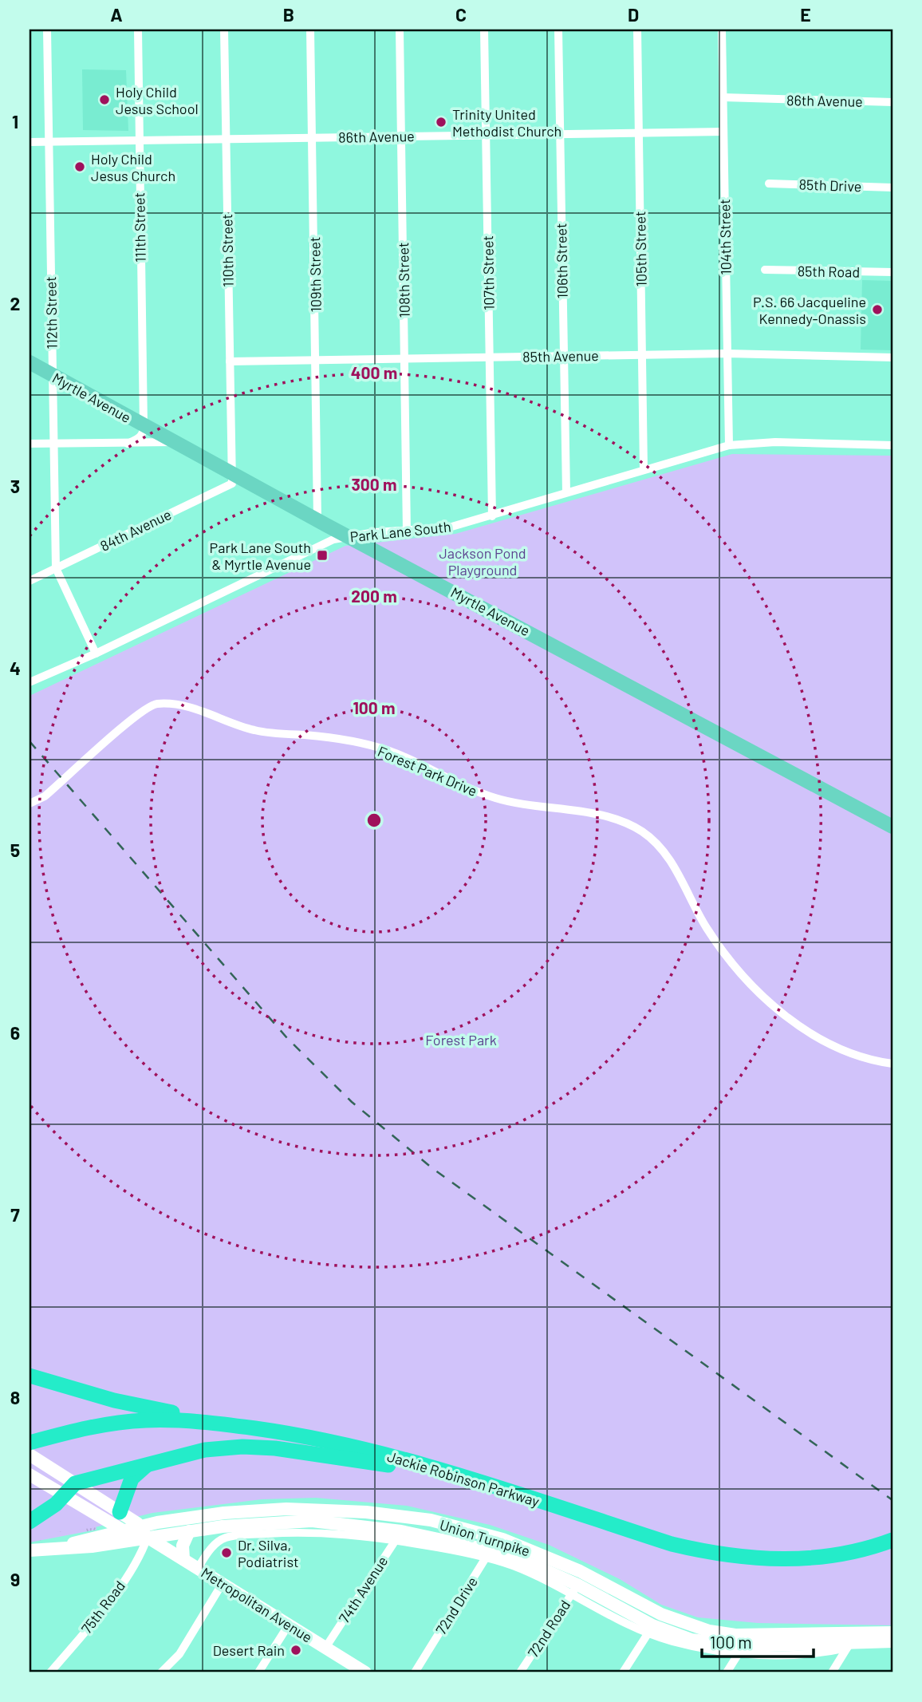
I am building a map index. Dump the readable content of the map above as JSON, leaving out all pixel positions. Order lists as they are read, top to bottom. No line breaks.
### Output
{"streets":{"highway":["Jackie Robinson Parkway"],"main road":["Myrtle Avenue","Union Turnpike","Metropolitan Avenue"],"street":["86th Avenue","85th Drive","111th Street","104th Street","105th Street","110th Street","106th Street","85th Road","107th Street","109th Street","108th Street","112th Street","85th Avenue","84th Avenue","Park Lane South","Forest Park Drive","74th Avenue","72nd Drive","75th Road","72nd Road"]},"crossings":[["86th Avenue","111th Street"],["86th Avenue","104th Street"],["86th Avenue","105th Street"],["86th Avenue","110th Street"],["86th Avenue","106th Street"],["86th Avenue","107th Street"],["86th Avenue","109th Street"],["86th Avenue","108th Street"],["86th Avenue","112th Street"],["111th Street","Myrtle Avenue"],["104th Street","85th Avenue"],["104th Street","Park Lane South"],["105th Street","85th Avenue"],["105th Street","Park Lane South"],["110th Street","85th Avenue"],["110th Street","Myrtle Avenue"],["110th Street","84th Avenue"],["106th Street","85th Avenue"],["106th Street","Park Lane South"],["107th Street","85th Avenue"],["107th Street","Park Lane South"],["109th Street","85th Avenue"],["109th Street","Myrtle Avenue"],["108th Street","85th Avenue"],["108th Street","Park Lane South"],["112th Street","Myrtle Avenue"],["112th Street","84th Avenue"],["112th Street","Park Lane South"],["Myrtle Avenue","84th Avenue"],["Myrtle Avenue","Park Lane South"],["Jackie Robinson Parkway","Metropolitan Avenue"],["Union Turnpike","74th Avenue"],["Union Turnpike","Metropolitan Avenue"],["Union Turnpike","72nd Drive"],["Union Turnpike","75th Road"],["Union Turnpike","72nd Road"],["74th Avenue","Metropolitan Avenue"],["Metropolitan Avenue","75th Road"]],"parks":["Jackson Pond Playground","Forest Park"],"places":{"other":["Holy Child Jesus School","Trinity United Methodist Church","Holy Child Jesus Church","P.S. 66 Jacqueline Kennedy-Onassis","Dr. Silva, Podiatrist","Desert Rain"],"transit":["Park Lane South & Myrtle Avenue"]},"scale_bar":"100 m","grid":{"columns":["A","B","C","D","E"],"rows":["1","2","3","4","5","6","7","8","9"]},"rings":["400 m","300 m","200 m","100 m"]}
